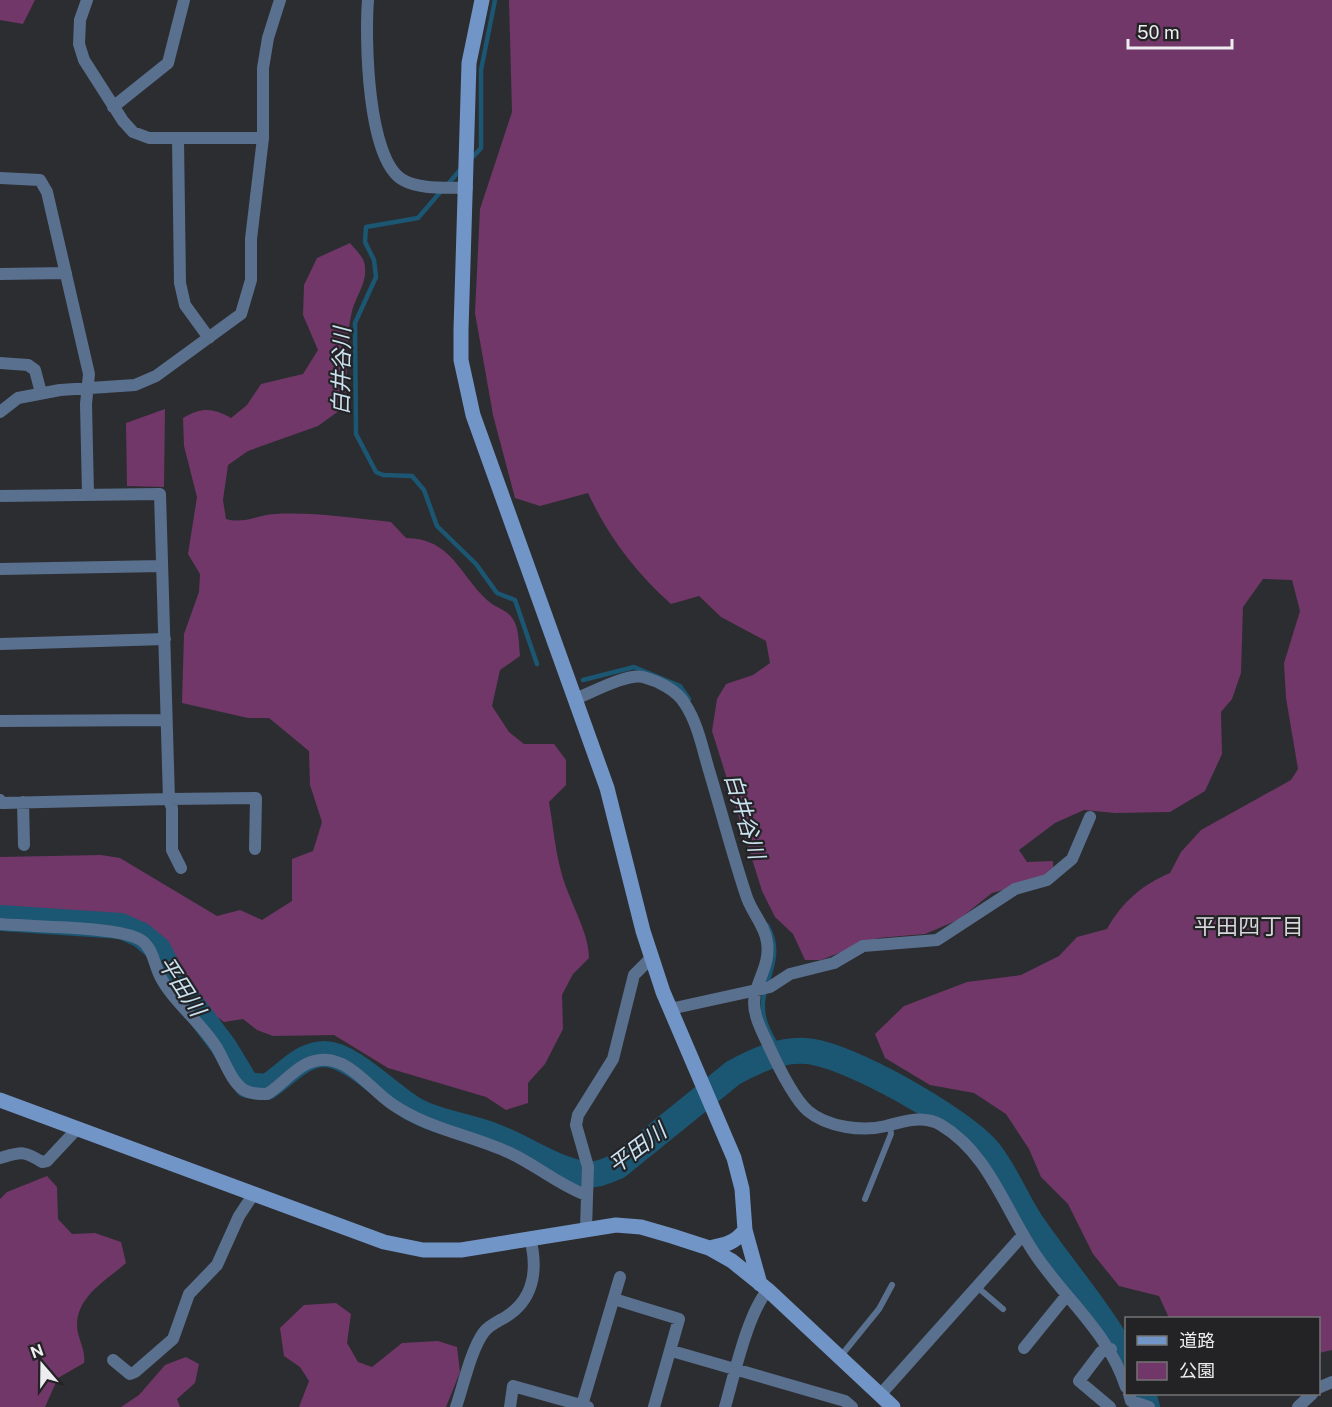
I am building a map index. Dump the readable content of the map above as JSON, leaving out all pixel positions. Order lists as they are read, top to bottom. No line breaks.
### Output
{"districts":["平田四丁目"],"water":["白井谷川","平田川"],"legend":["道路","公園"],"scale_bar":"50 m","north":"top"}
